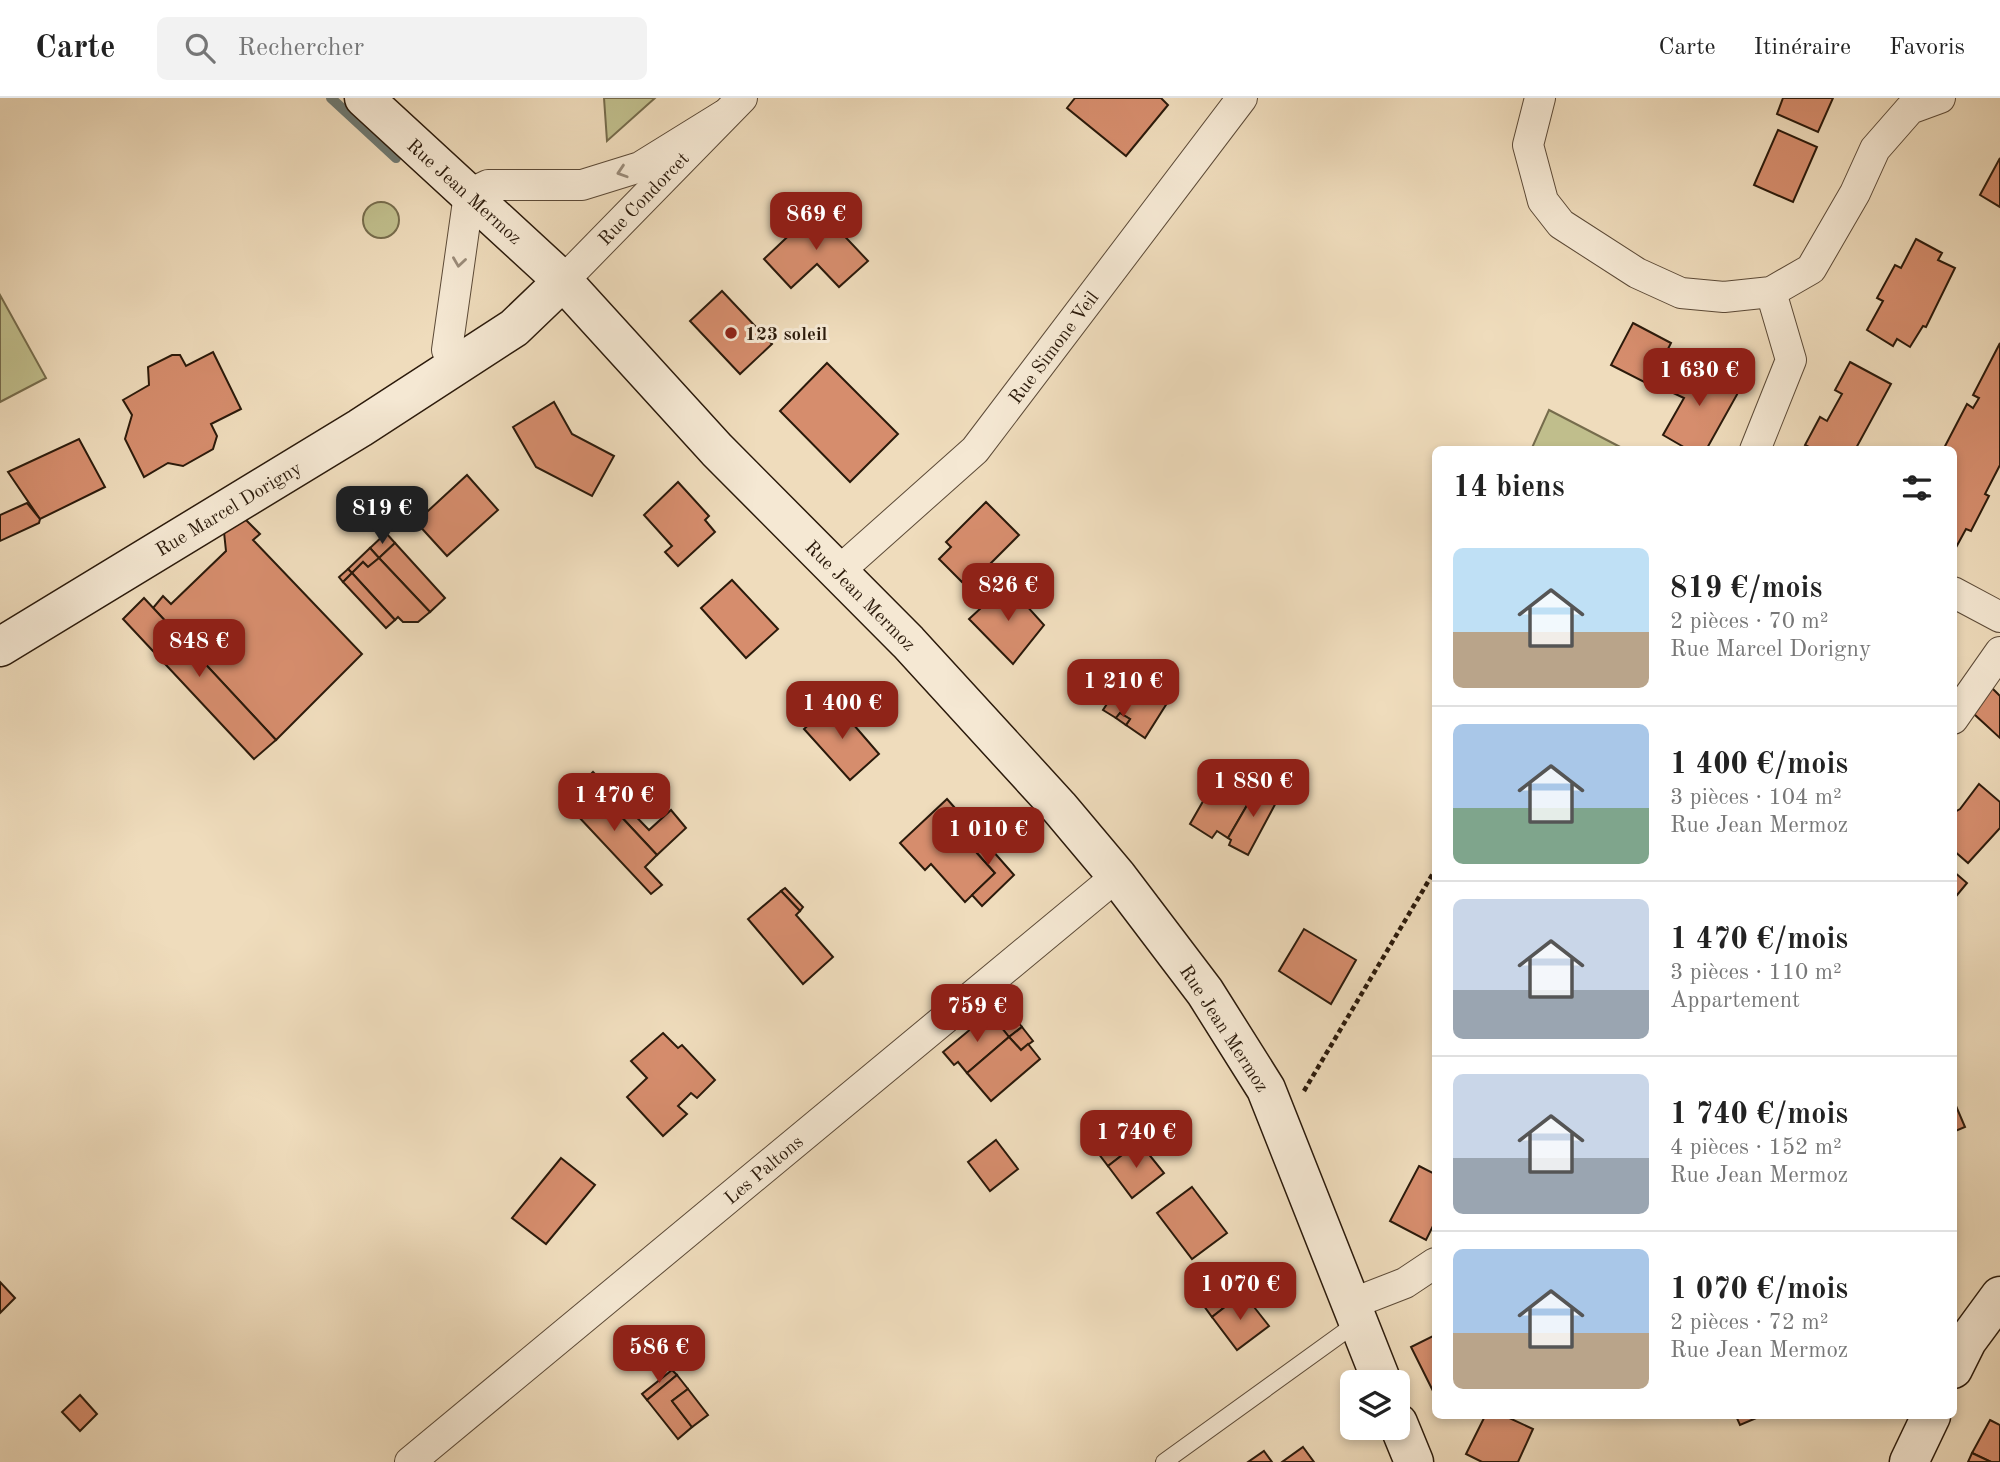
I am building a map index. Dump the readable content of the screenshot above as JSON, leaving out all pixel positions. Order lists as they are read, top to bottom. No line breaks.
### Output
{"streets":{"street":["Rue Jean Mermoz","Rue Condorcet","Rue Simone Veil","Rue Marcel Dorigny","Les Paltons"]},"crossings":[["Rue Jean Mermoz","Rue Condorcet"],["Rue Jean Mermoz","Rue Simone Veil"],["Rue Jean Mermoz","Rue Marcel Dorigny"],["Rue Jean Mermoz","Les Paltons"],["Rue Condorcet","Rue Marcel Dorigny"]],"one_way":["Rue Condorcet"],"places":["123 soleil"],"page":{"header":"Carte","search":"Rechercher","nav":["Carte","Itinéraire","Favoris"],"price":["869 €","1 630 €","819 €","826 €","848 €","1 210 €","1 400 €","1 880 €","1 470 €","1 010 €","759 €","1 740 €","1 070 €","586 €"],"heading":"14 biens","list":[{"name":"819 €/mois","note":"2 pièces · 70 m² · Rue Marcel Dorigny"},{"name":"1 400 €/mois","note":"3 pièces · 104 m² · Rue Jean Mermoz"},{"name":"1 470 €/mois","note":"3 pièces · 110 m² · Appartement"},{"name":"1 740 €/mois","note":"4 pièces · 152 m² · Rue Jean Mermoz"},{"name":"1 070 €/mois","note":"2 pièces · 72 m² · Rue Jean Mermoz"}]}}
